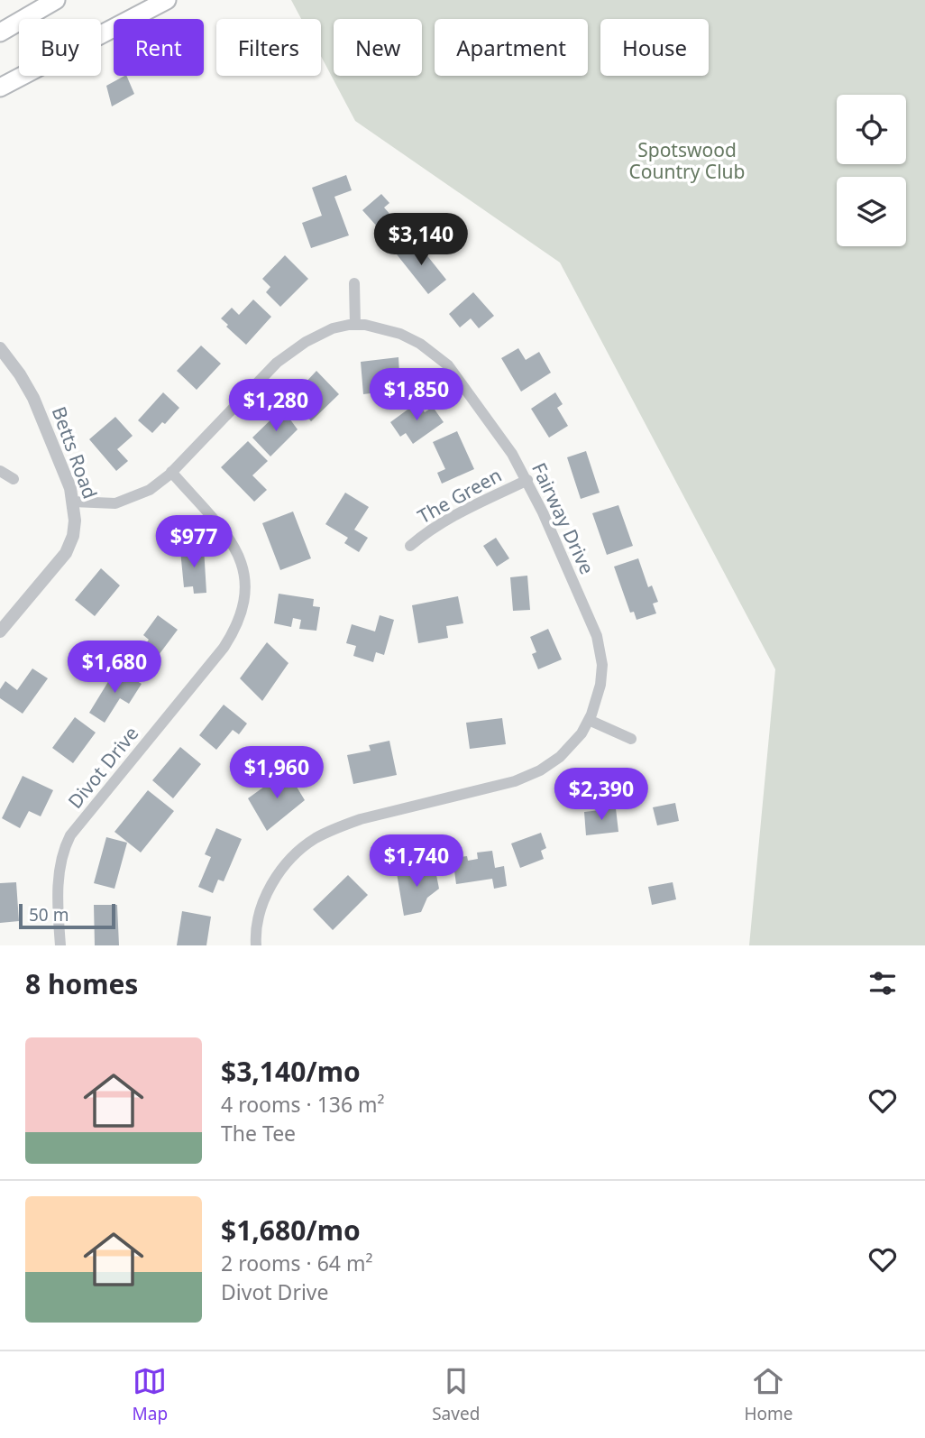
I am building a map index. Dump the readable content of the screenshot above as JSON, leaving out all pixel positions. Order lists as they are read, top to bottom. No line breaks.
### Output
{"streets":{"street":["Betts Road","The Green","Fairway Drive","Divot Drive"]},"crossings":[["Betts Road","Fairway Drive"],["The Green","Fairway Drive"],["Fairway Drive","Divot Drive"]],"parks":["Spotswood Country Club"],"scale_bar":"50 m","page":{"chip":["Buy","Rent","Filters","New","Apartment","House"],"price":["$3,140","$1,850","$1,280","$977","$1,680","$1,960","$2,390","$1,740"],"scale":"50 m","heading":"8 homes","list":[{"name":"$3,140/mo","note":"4 rooms · 136 m² · The Tee"},{"name":"$1,680/mo","note":"2 rooms · 64 m² · Divot Drive"}],"tabs":["Map","Saved","Home"]}}
